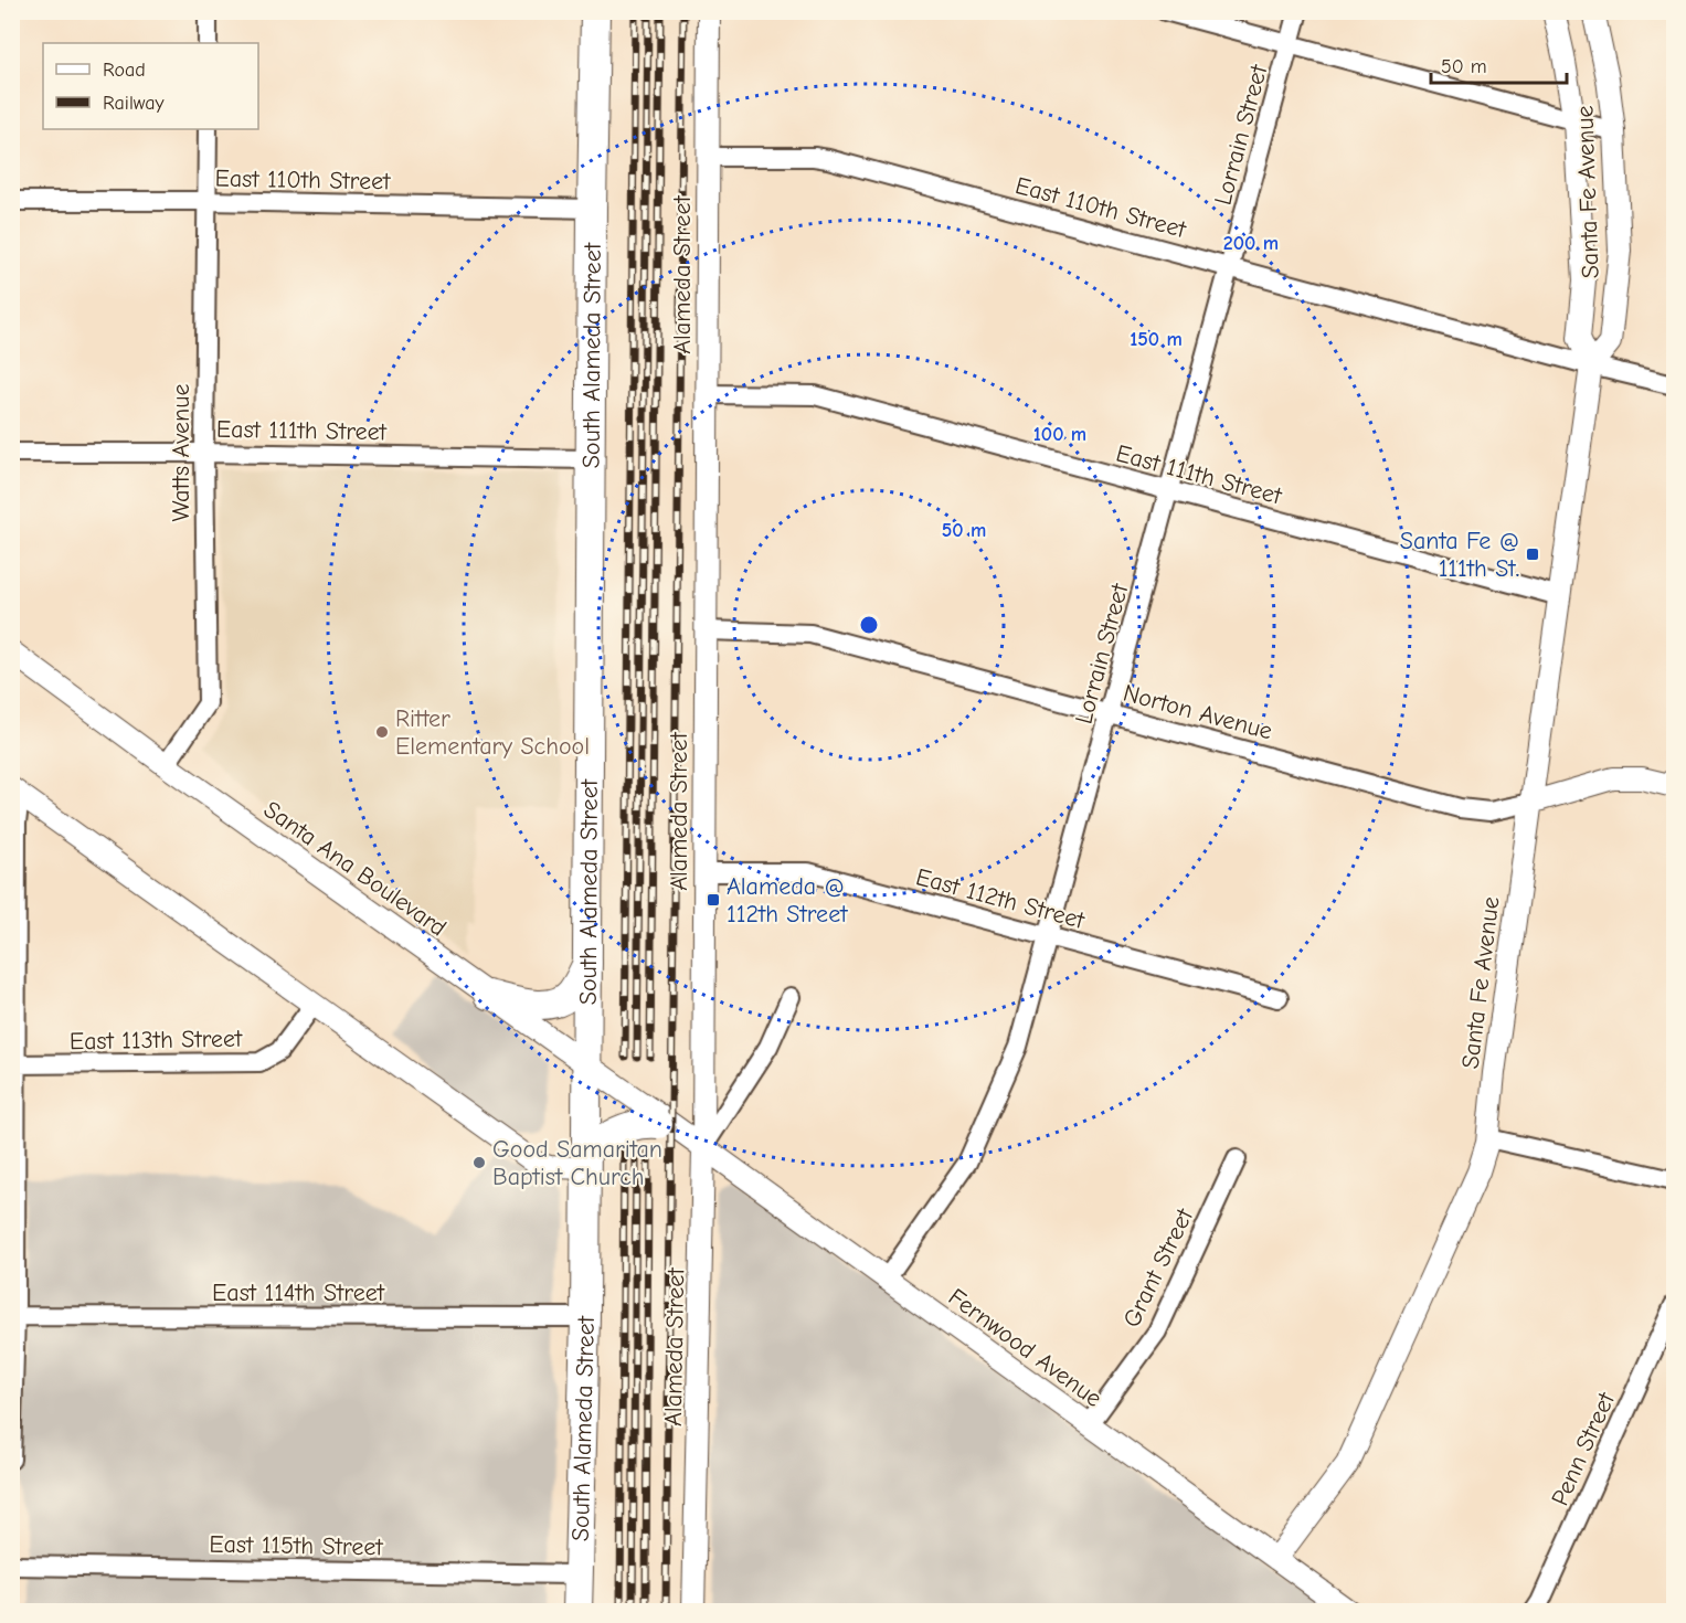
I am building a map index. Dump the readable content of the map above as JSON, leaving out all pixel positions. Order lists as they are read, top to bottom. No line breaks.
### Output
{"streets":{"main road":["South Alameda Street"],"street":["Lorrain Street","East 110th Street","Santa Fe Avenue","Alameda Street","East 111th Street","Watts Avenue","Norton Avenue","Santa Ana Boulevard","East 112th Street","East 113th Street","Grant Street","East 114th Street","Fernwood Avenue","Penn Street","East 115th Street"]},"crossings":[["Lorrain Street","East 110th Street"],["Lorrain Street","East 111th Street"],["Lorrain Street","Norton Avenue"],["Lorrain Street","East 112th Street"],["Lorrain Street","Fernwood Avenue"],["East 110th Street","Santa Fe Avenue"],["East 110th Street","Alameda Street"],["East 110th Street","South Alameda Street"],["East 110th Street","Watts Avenue"],["Santa Fe Avenue","East 111th Street"],["Santa Fe Avenue","Norton Avenue"],["Santa Fe Avenue","Fernwood Avenue"],["Alameda Street","East 111th Street"],["Alameda Street","Norton Avenue"],["Alameda Street","East 112th Street"],["Alameda Street","Fernwood Avenue"],["South Alameda Street","East 111th Street"],["South Alameda Street","Santa Ana Boulevard"],["South Alameda Street","East 114th Street"],["South Alameda Street","East 115th Street"],["East 111th Street","Watts Avenue"],["Watts Avenue","Santa Ana Boulevard"],["Santa Ana Boulevard","Fernwood Avenue"],["Grant Street","Fernwood Avenue"]],"places":{"transit":["Santa Fe @ 111th St.","Alameda @ 112th Street"],"other":["Ritter Elementary School","Good Samaritan Baptist Church"]},"legend":["Road","Railway"],"scale_bar":"50 m","rings":["200 m","150 m","100 m","50 m"]}
